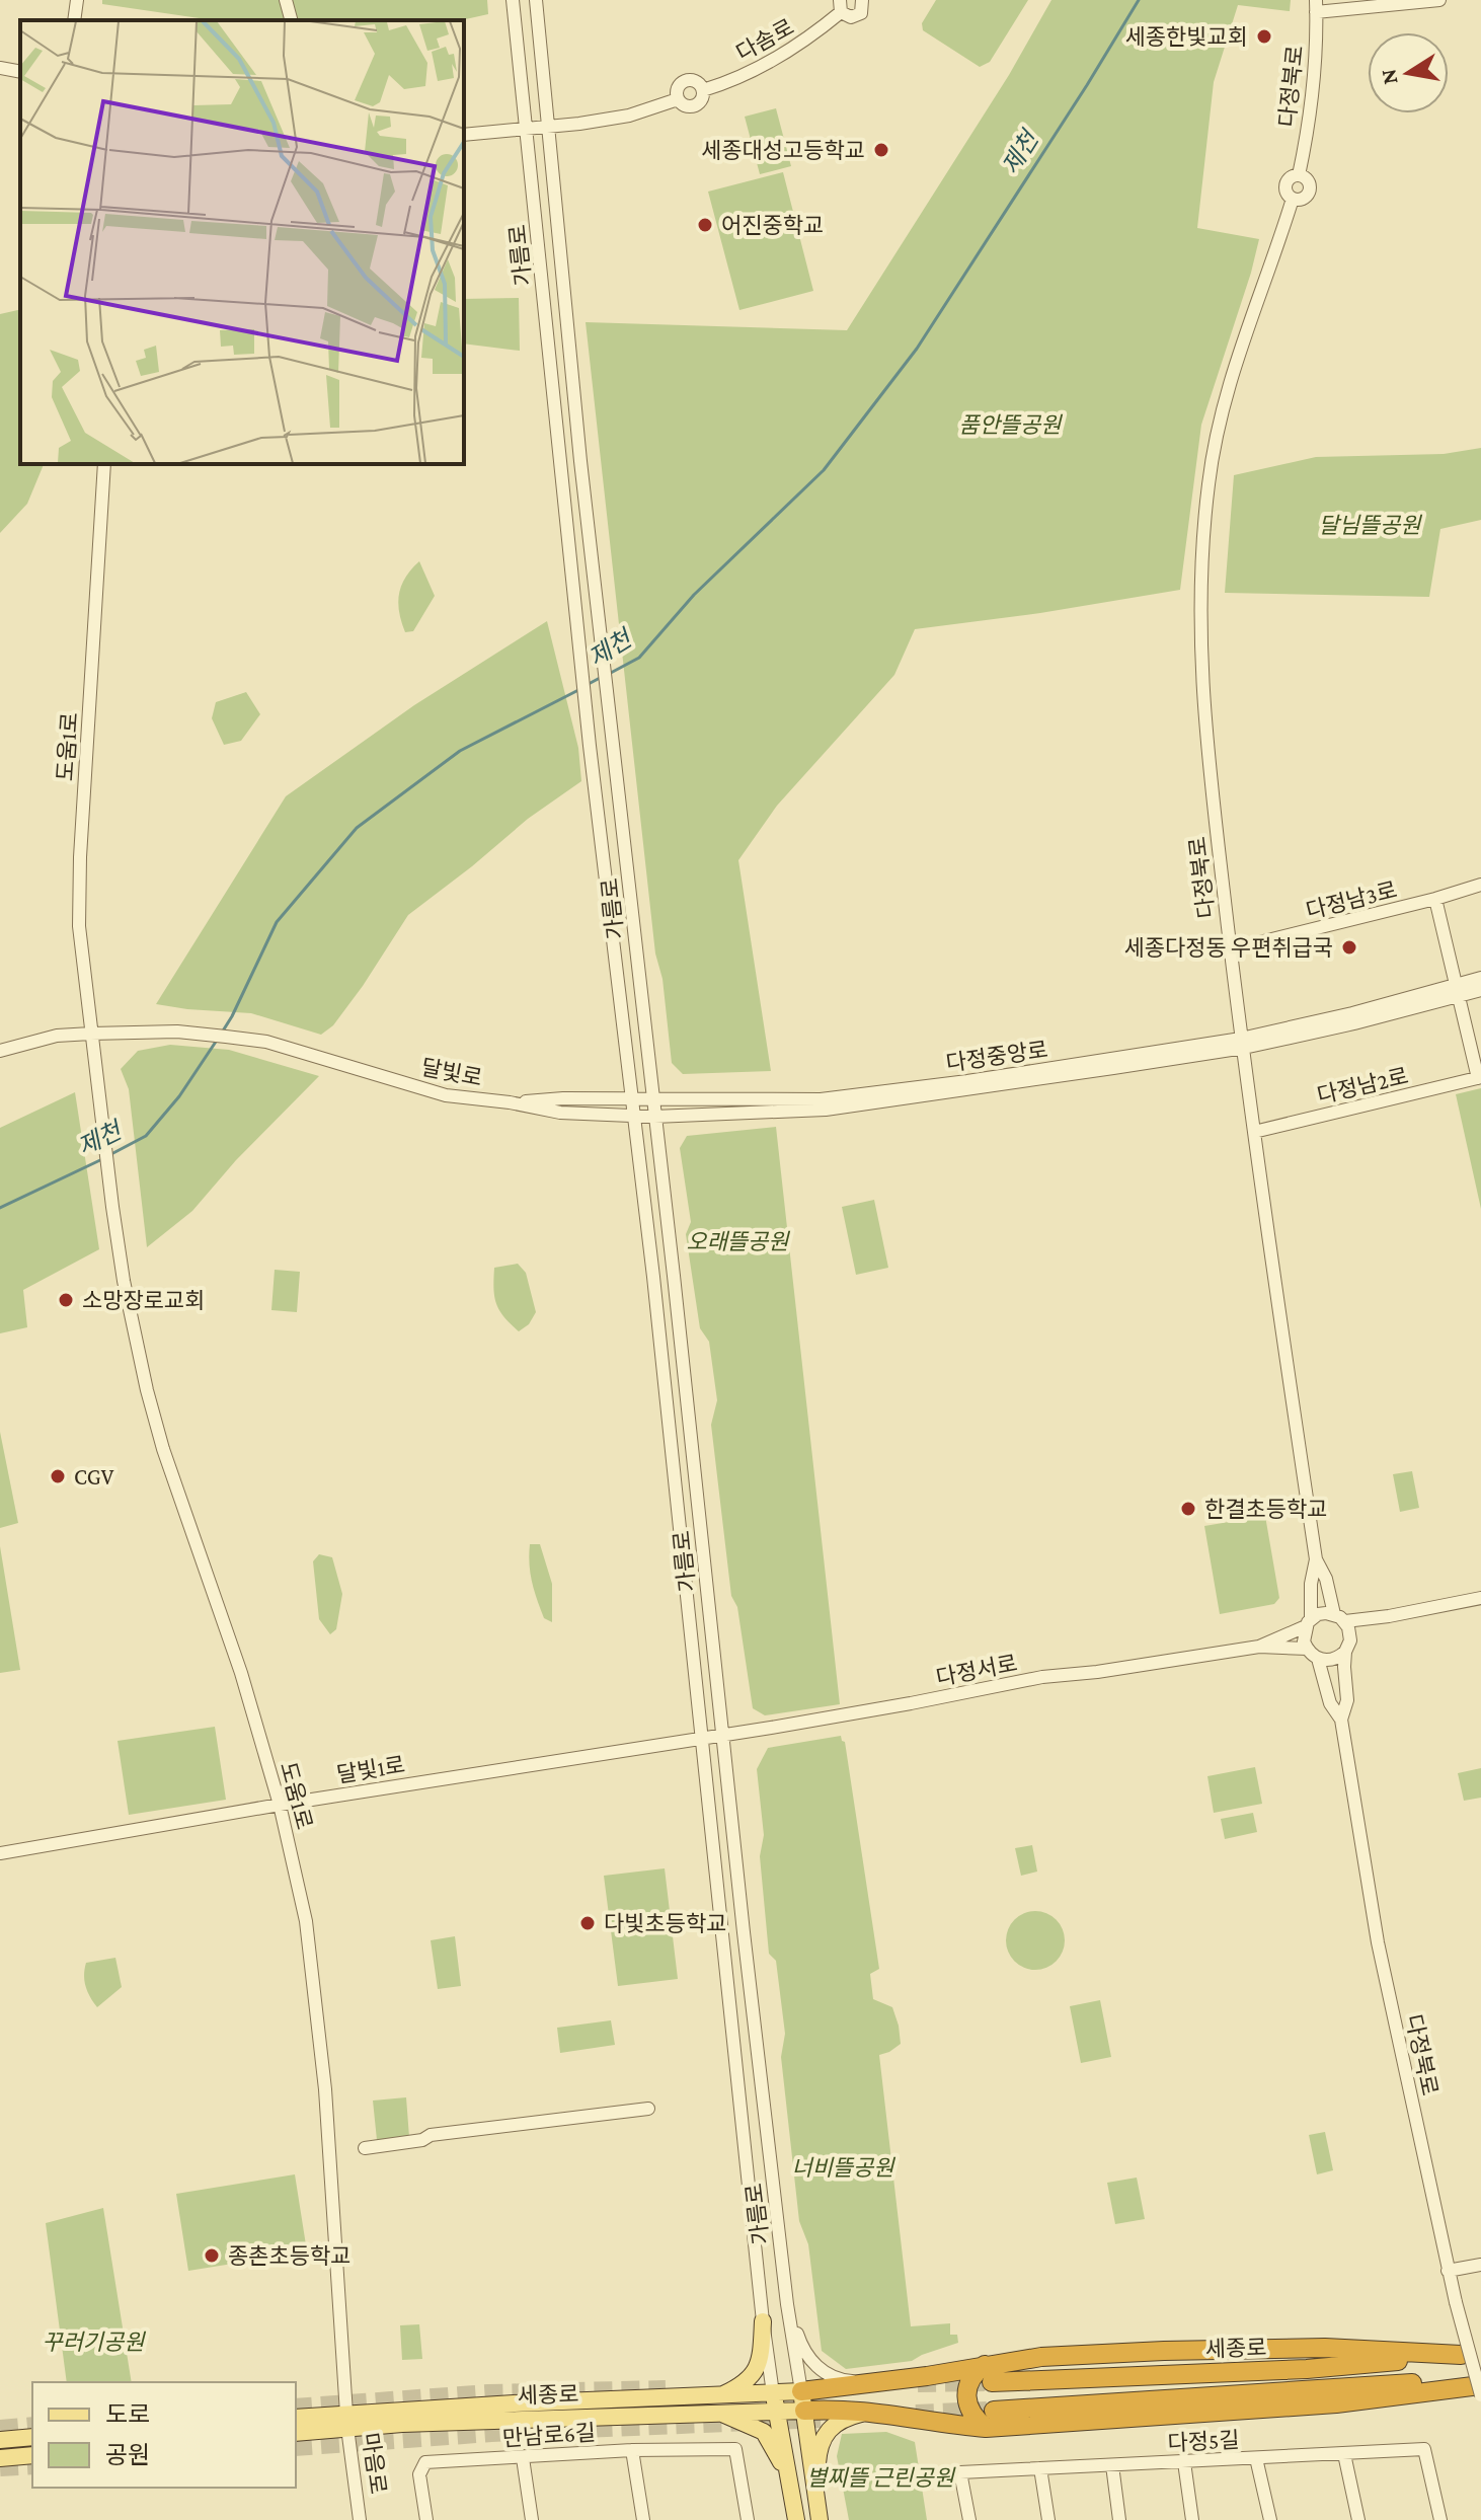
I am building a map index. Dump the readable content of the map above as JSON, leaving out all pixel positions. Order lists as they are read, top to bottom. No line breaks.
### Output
{"streets":{"highway":["세종로"],"street":["다솜로","다정북로","가름로","도움1로","다정남3로","다정중앙로","달빛로","다정남2로","다정서로","달빛1로","만남로6길","다정5길","마음로"]},"crossings":[["다솜로","가름로"],["다정북로","다정남3로"],["다정북로","다정중앙로"],["다정북로","다정남2로"],["가름로","다정중앙로"],["가름로","달빛로"],["가름로","다정서로"],["가름로","달빛1로"],["가름로","세종로"],["도움1로","달빛로"],["도움1로","달빛1로"],["도움1로","세종로"],["도움1로","마음로"],["다정중앙로","달빛로"],["다정서로","달빛1로"],["세종로","마음로"]],"water":["제천"],"parks":["품안뜰공원","달님뜰공원","오래뜰공원","너비뜰공원","꾸러기공원","별찌뜰 근린공원"],"places":["세종한빛교회","세종대성고등학교","어진중학교","세종다정동 우편취급국","소망장로교회","CGV","한결초등학교","다빛초등학교","종촌초등학교"],"legend":["도로","공원"],"north":"left"}
